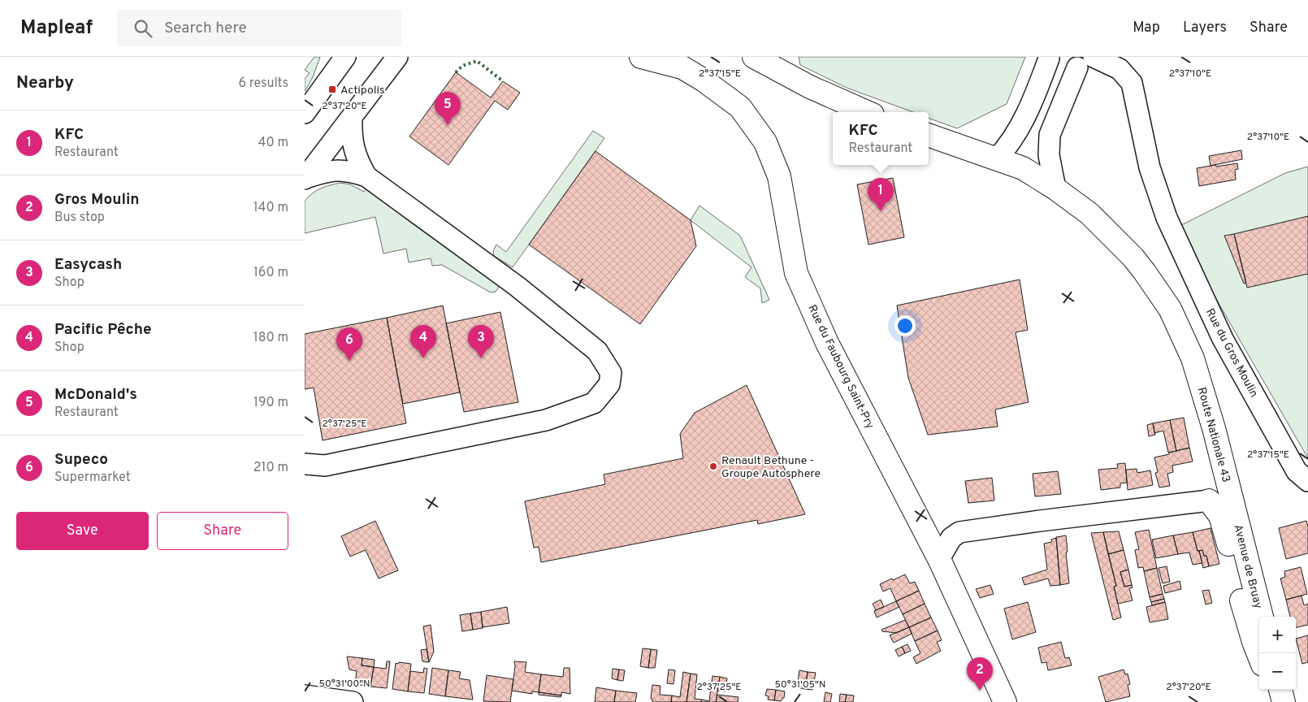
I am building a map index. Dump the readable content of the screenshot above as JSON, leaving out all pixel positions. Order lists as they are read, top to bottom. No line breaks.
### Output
{"streets":{"main road":["Rue du Faubourg Saint-Pry","Route Nationale 43","Avenue de Bruay"],"street":["Rue du Gros Moulin"]},"crossings":[["Route Nationale 43","Avenue de Bruay"]],"places":{"transit":["Actipolis"],"other":["Renault Bethune - Groupe Autosphere"]},"page":{"header":"Mapleaf","search":"Search here","nav":["Map","Layers","Share"],"heading":["Nearby","6 results"],"pins":["5","1","3","4","6","2"],"list":[{"mark":"1","name":"KFC","note":"Restaurant","value":"40 m"},{"mark":"2","name":"Gros Moulin","note":"Bus stop","value":"140 m"},{"mark":"3","name":"Easycash","note":"Shop","value":"160 m"},{"mark":"4","name":"Pacific Pêche","note":"Shop","value":"180 m"},{"mark":"5","name":"McDonald's","note":"Restaurant","value":"190 m"},{"mark":"6","name":"Supeco","note":"Supermarket","value":"210 m"}],"popup":["KFC","Restaurant"],"buttons":["Save","Share"],"map_buttons":["+","−"]},"coordinates":["2°37'15\"E","2°37'10\"E","2°37'20\"E","2°37'25\"E","50°31'00\"N","50°31'05\"N"]}
